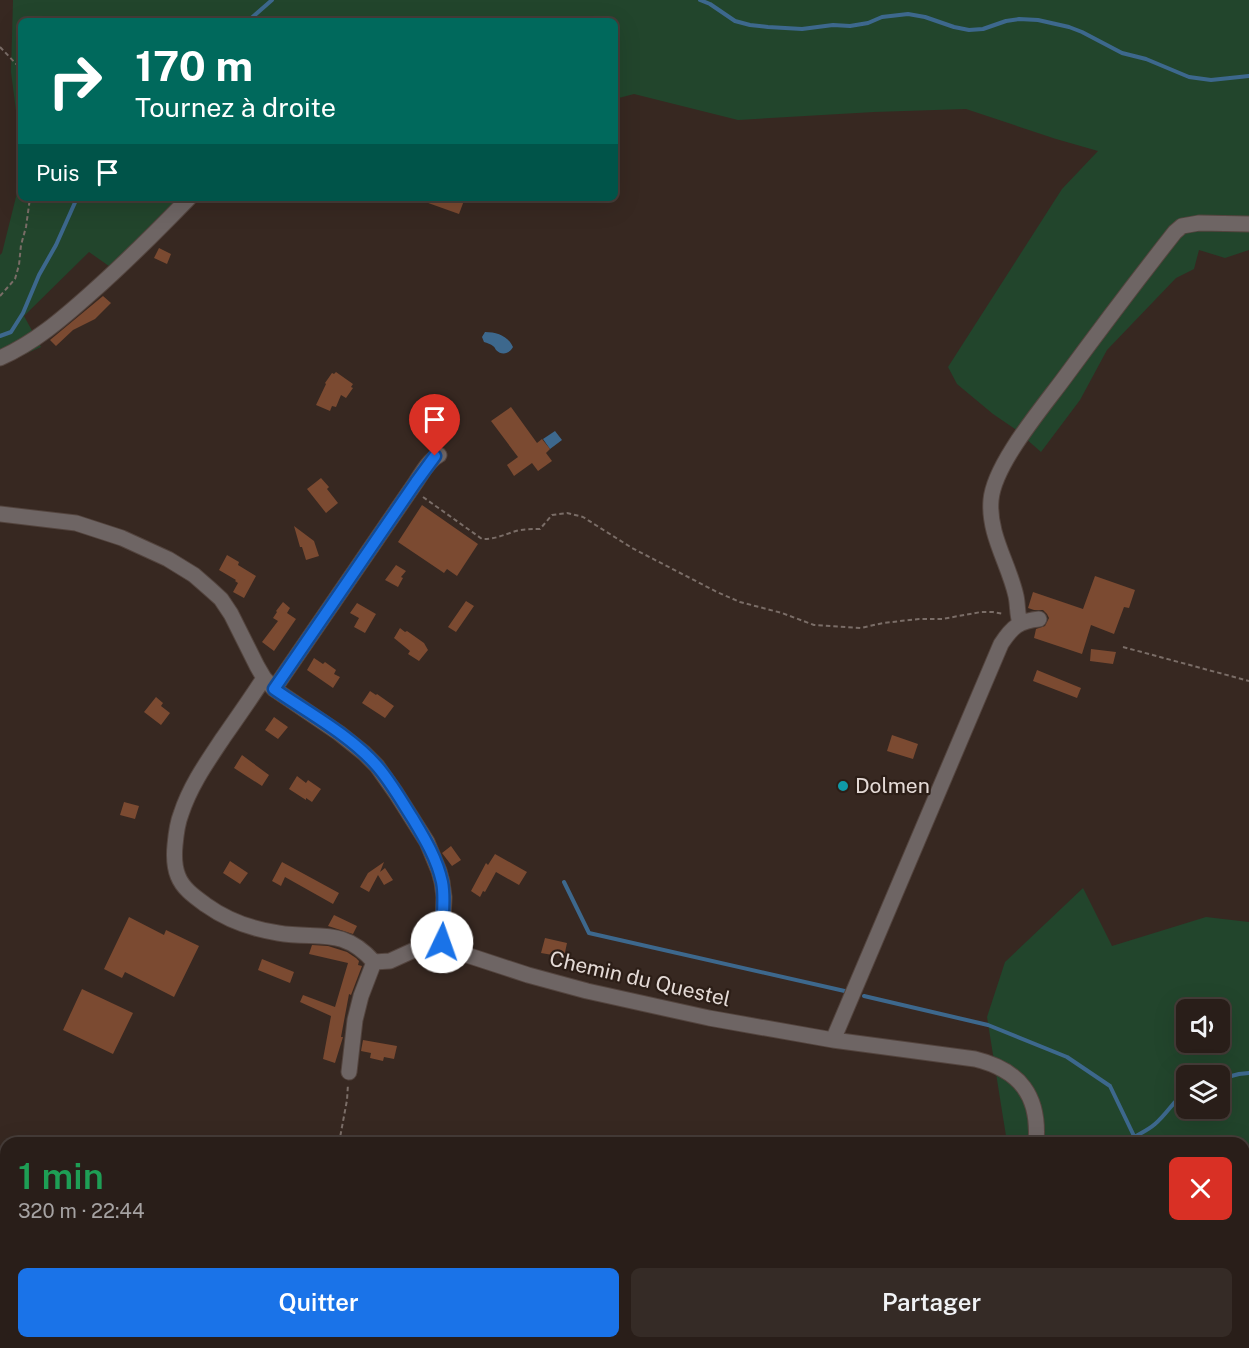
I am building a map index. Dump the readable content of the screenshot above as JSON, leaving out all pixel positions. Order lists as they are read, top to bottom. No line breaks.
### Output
{"streets":{"street":["Chemin du Questel"]},"places":["Dolmen"],"page":{"turn":["170 m","Tournez à droite"],"then":"Puis","heading":["1 min","320 m · 22:44"],"buttons":["Quitter","Partager"]}}
